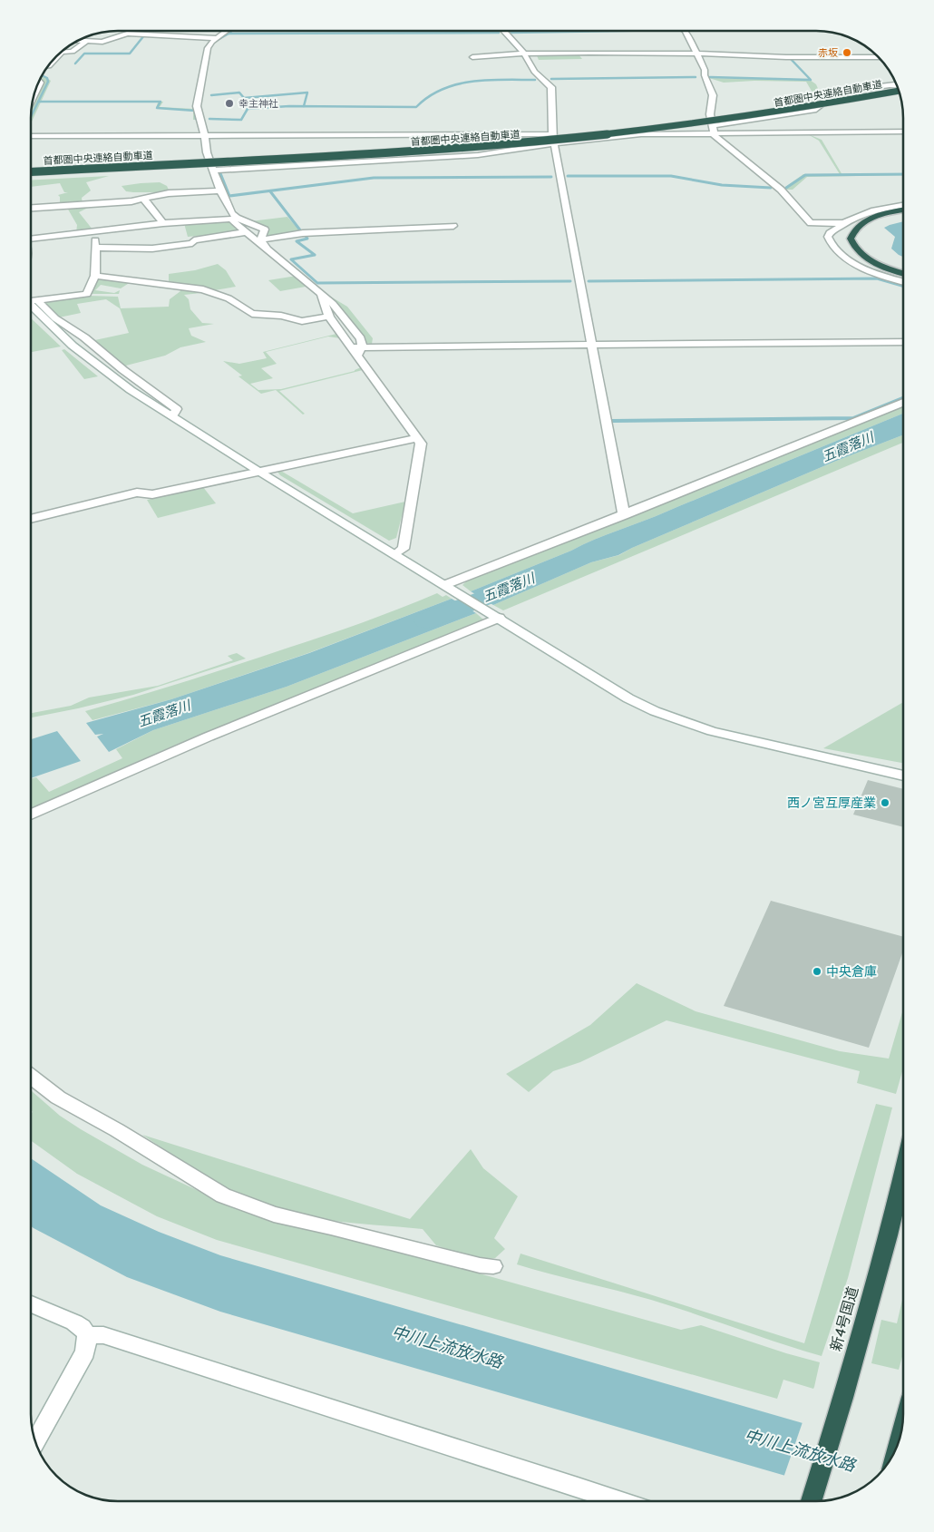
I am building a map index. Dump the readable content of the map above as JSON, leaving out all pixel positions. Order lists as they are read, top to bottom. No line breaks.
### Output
{"streets":{"highway":["首都圏中央連絡自動車道","新4号国道"]},"water":["五霞落川","中川上流放水路"],"places":["赤坂","幸主神社","西ノ宮互厚産業","中央倉庫"]}
